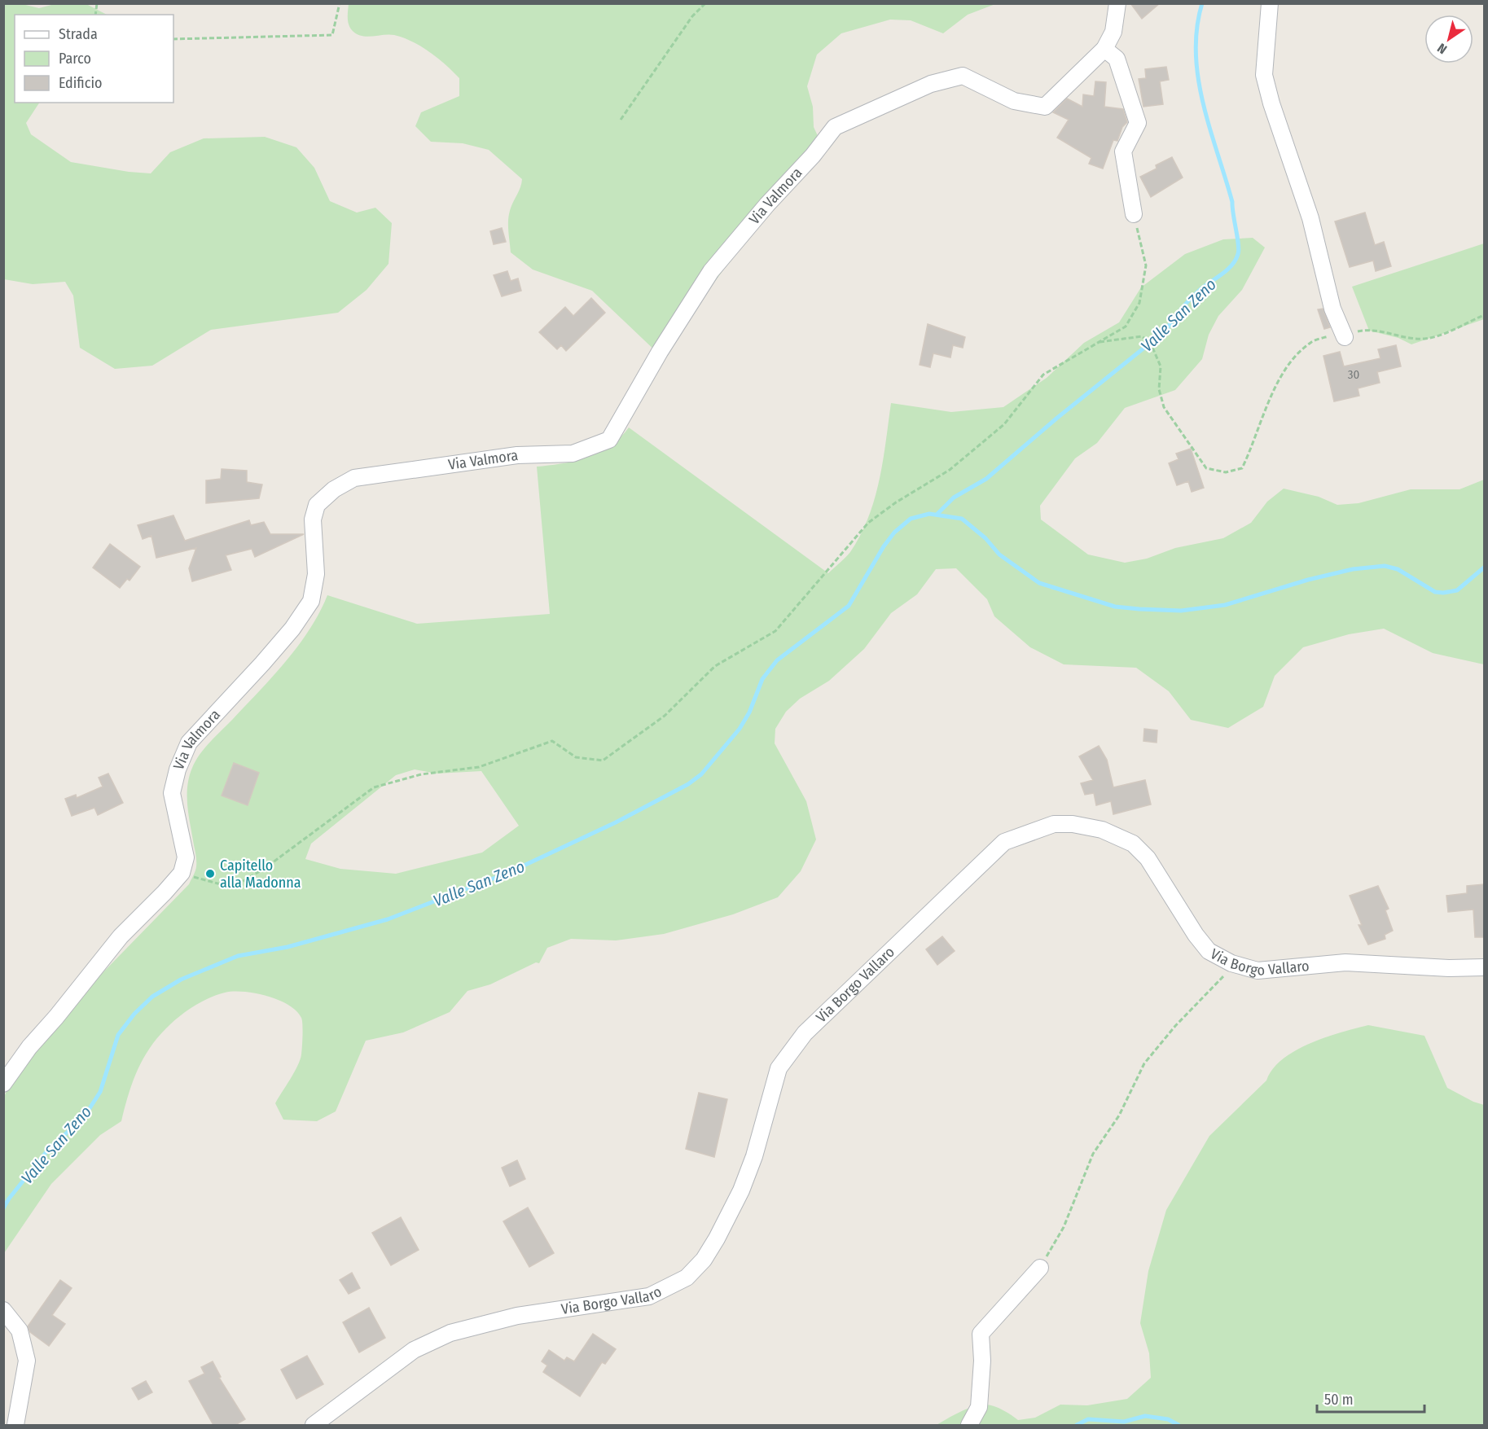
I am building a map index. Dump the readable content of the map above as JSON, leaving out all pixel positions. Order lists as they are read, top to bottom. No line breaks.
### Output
{"streets":{"street":["Via Valmora","Via Borgo Vallaro"]},"water":["Valle San Zeno"],"places":["Capitello alla Madonna"],"house_numbers":["30"],"legend":["Strada","Parco","Edificio"],"scale_bar":"50 m","north":"bottom left"}
